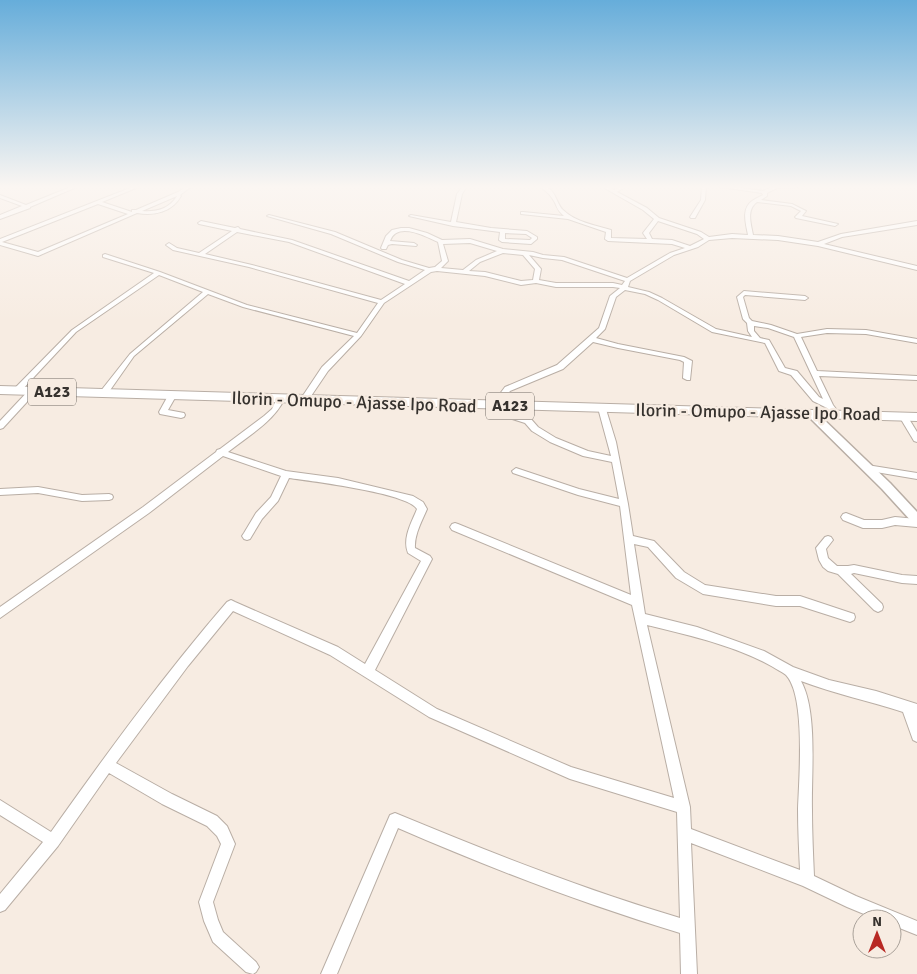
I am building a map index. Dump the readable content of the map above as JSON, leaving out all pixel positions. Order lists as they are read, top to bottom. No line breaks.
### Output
{"streets":{"highway":["A123","Ilorin - Omupo - Ajasse Ipo Road"]},"north":"top"}
